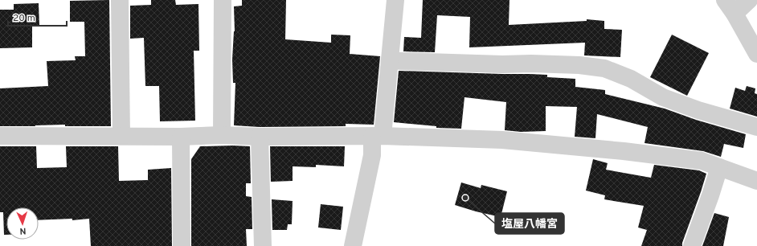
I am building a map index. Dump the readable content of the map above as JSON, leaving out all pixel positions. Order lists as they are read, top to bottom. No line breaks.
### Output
{"places":["塩屋八幡宮"],"scale_bar":"20 m","north":"bottom"}
